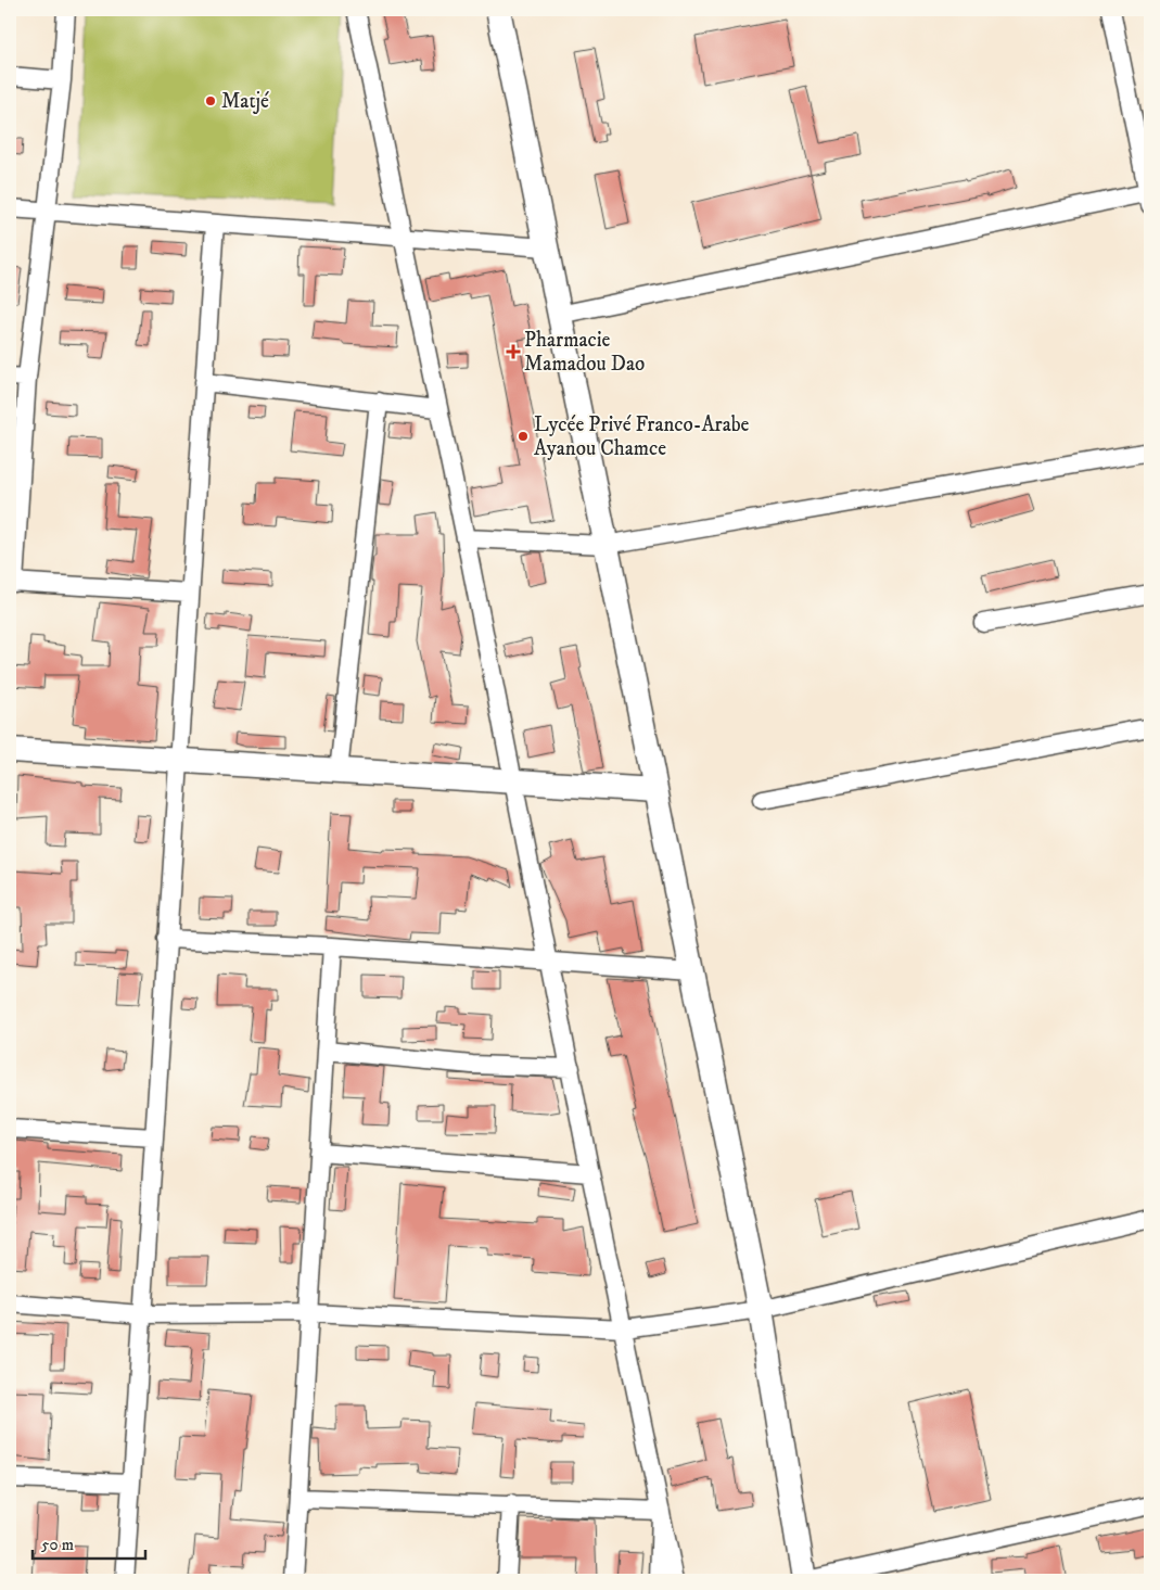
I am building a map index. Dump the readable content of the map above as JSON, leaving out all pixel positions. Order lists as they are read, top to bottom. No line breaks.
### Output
{"places":{"other":["Matjé","Lycée Privé Franco-Arabe Ayanou Chamce"],"health":["Pharmacie Mamadou Dao"]},"scale_bar":"50 m"}
